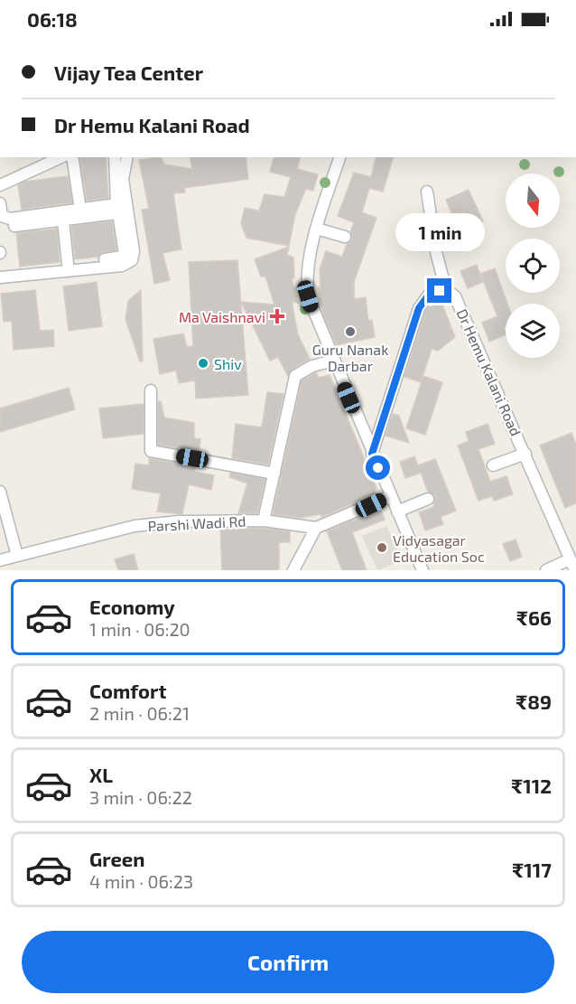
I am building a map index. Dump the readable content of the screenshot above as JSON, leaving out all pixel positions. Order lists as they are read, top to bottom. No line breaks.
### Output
{"streets":{"street":["Dr Hemu Kalani Road","Parshi Wadi Rd"]},"places":{"health":["Ma Vaishnavi"],"other":["Guru Nanak Darbar","Shiv","Vidyasagar Education Soc"]},"north":"bottom","page":{"status":"06:18","banner":["Vijay Tea Center","Dr Hemu Kalani Road"],"bubble":"1 min","list":[{"name":"Economy","note":"1 min · 06:20","value":"₹66"},{"name":"Comfort","note":"2 min · 06:21","value":"₹89"},{"name":"XL","note":"3 min · 06:22","value":"₹112"},{"name":"Green","note":"4 min · 06:23","value":"₹117"}],"buttons":"Confirm"}}
